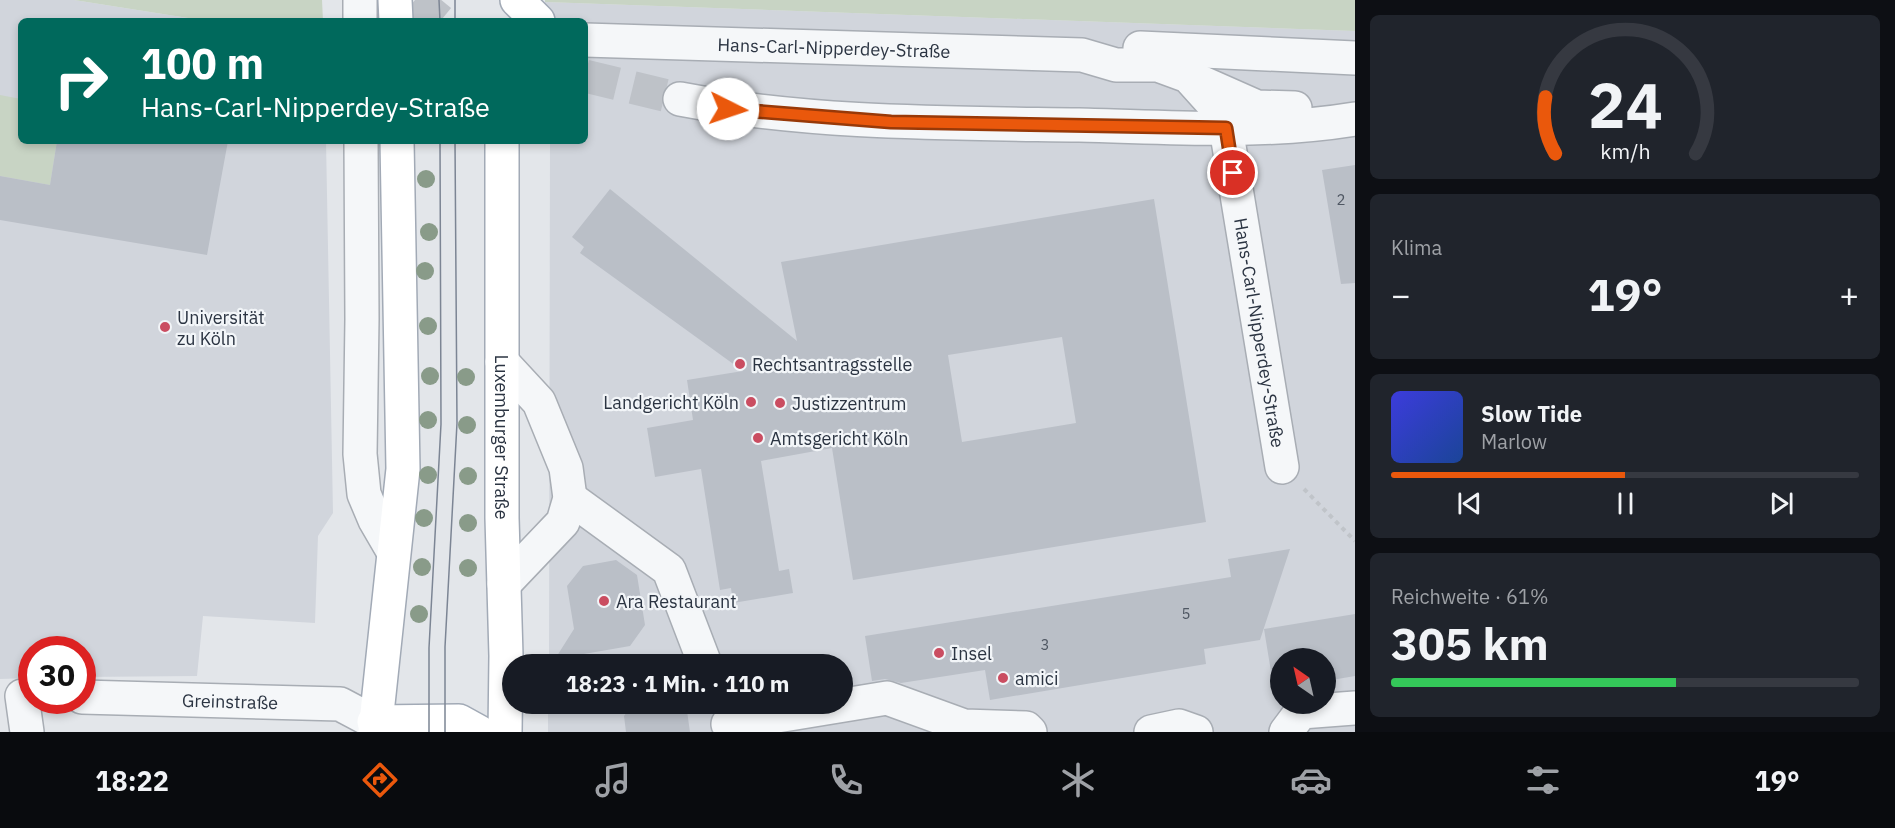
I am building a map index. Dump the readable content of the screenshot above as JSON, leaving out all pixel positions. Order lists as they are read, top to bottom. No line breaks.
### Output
{"streets":{"main road":["Luxemburger Straße"],"street":["Hans-Carl-Nipperdey-Straße","Greinstraße"]},"places":["Universität zu Köln","Rechtsantragsstelle","Landgericht Köln","Justizzentrum","Amtsgericht Köln","Ara Restaurant","Insel","amici"],"house_numbers":["2","5","3"],"north":"top left","page":{"turn":["100 m","Hans-Carl-Nipperdey-Straße"],"tile":["Klima",["Reichweite · 61%","305 km"]],"heat":["−","19°","+"],"song":["Slow Tide","Marlow"],"limit":"30","trip":"18:23 · 1 Min. · 110 m","tabs":["18:22","19°"],"gauge":["24","km/h"]}}
